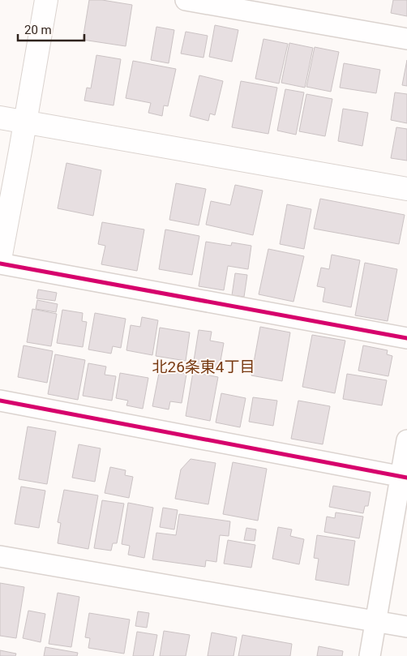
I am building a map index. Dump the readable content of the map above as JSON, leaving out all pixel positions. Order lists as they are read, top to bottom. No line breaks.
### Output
{"districts":["北26条東4丁目"],"scale_bar":"20 m"}
